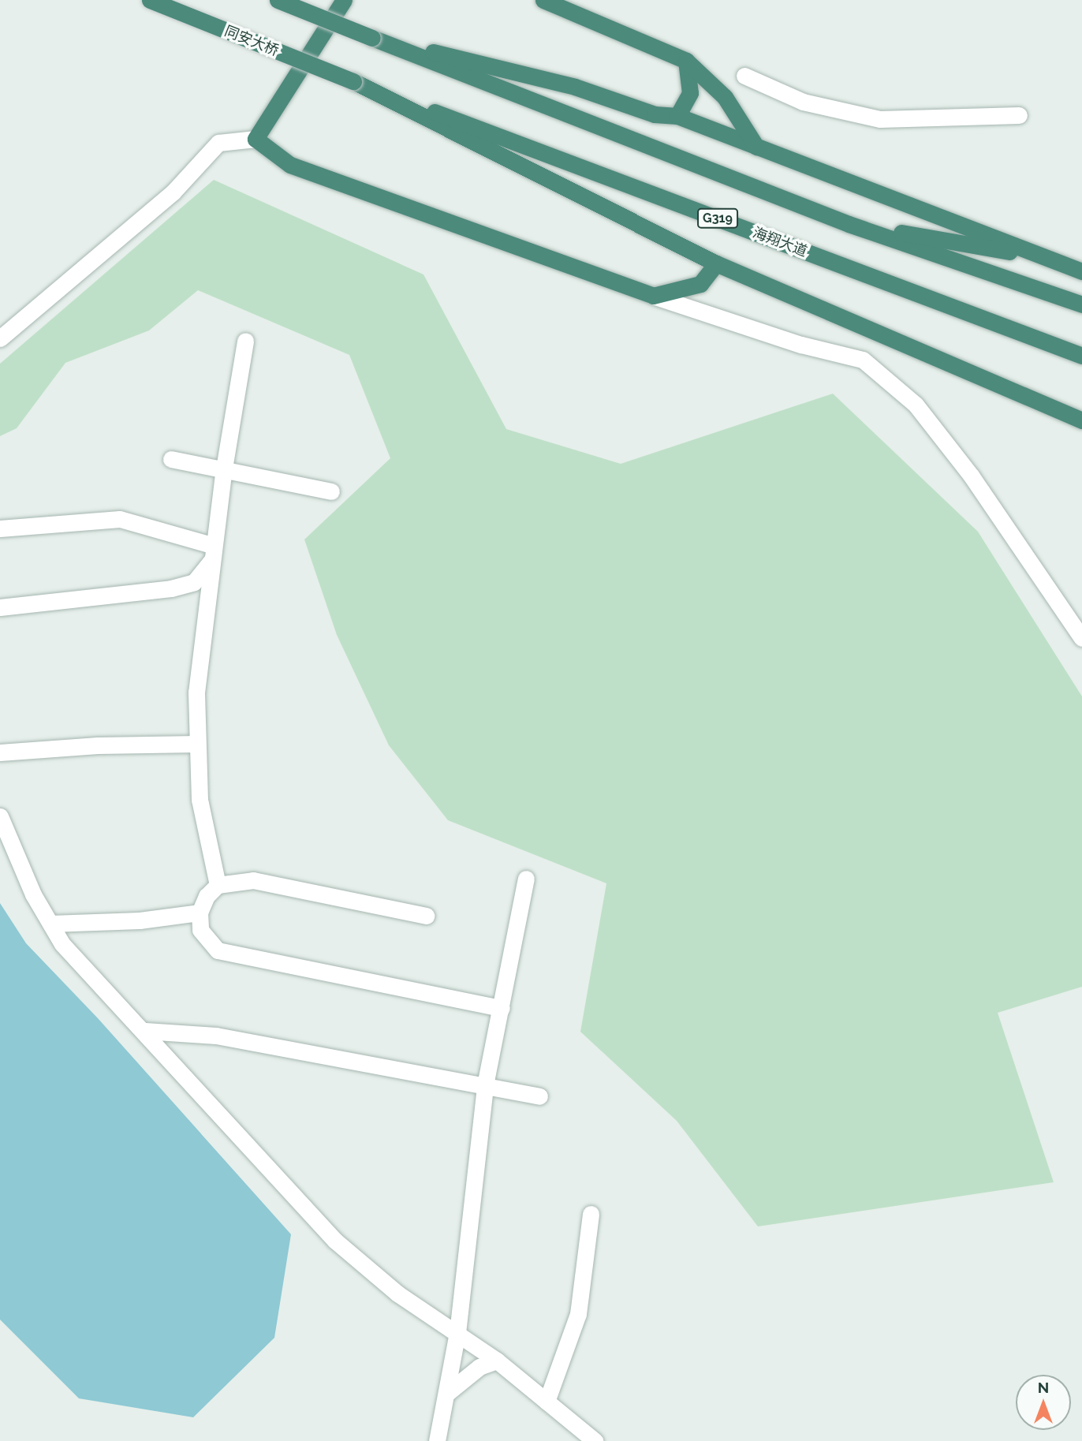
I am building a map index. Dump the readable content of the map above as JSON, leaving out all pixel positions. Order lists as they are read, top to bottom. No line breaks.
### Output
{"streets":{"highway":["同安大桥","G319","海翔大道"]},"crossings":[["同安大桥","海翔大道"]],"north":"top"}
